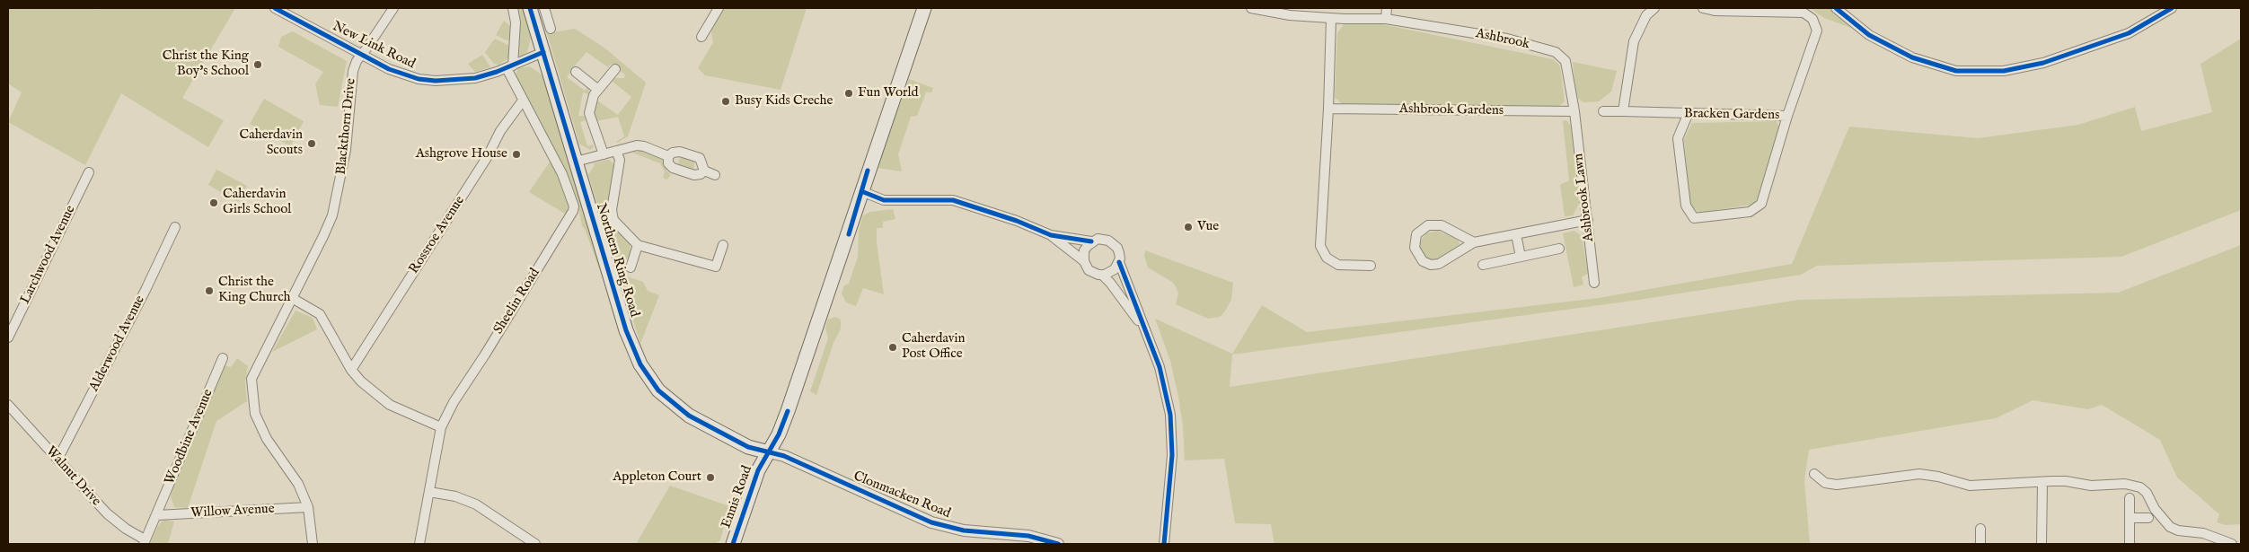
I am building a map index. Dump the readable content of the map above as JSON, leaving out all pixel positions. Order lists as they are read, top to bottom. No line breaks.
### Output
{"streets":{"main road":["Northern Ring Road","Ennis Road"],"street":["Ashbrook","New Link Road","Ashbrook Gardens","Bracken Gardens","Blackthorn Drive","Ashbrook Lawn","Rossroe Avenue","Larchwood Avenue","Sheelin Road","Alderwood Avenue","Woodbine Avenue","Walnut Drive","Clonmacken Road","Willow Avenue"]},"crossings":[["Ashbrook","Ashbrook Gardens"],["Ashbrook","Ashbrook Lawn"],["New Link Road","Blackthorn Drive"],["New Link Road","Northern Ring Road"],["New Link Road","Sheelin Road"],["Ashbrook Gardens","Ashbrook Lawn"],["Blackthorn Drive","Willow Avenue"],["Rossroe Avenue","Sheelin Road"],["Northern Ring Road","Clonmacken Road"],["Northern Ring Road","Ennis Road"],["Alderwood Avenue","Walnut Drive"],["Woodbine Avenue","Walnut Drive"],["Woodbine Avenue","Willow Avenue"],["Clonmacken Road","Ennis Road"]],"places":["Christ the King Boy's School","Fun World","Busy Kids Creche","Caherdavin Scouts","Ashgrove House","Caherdavin Girls School","Vue","Christ the King Church","Caherdavin Post Office","Appleton Court"]}
